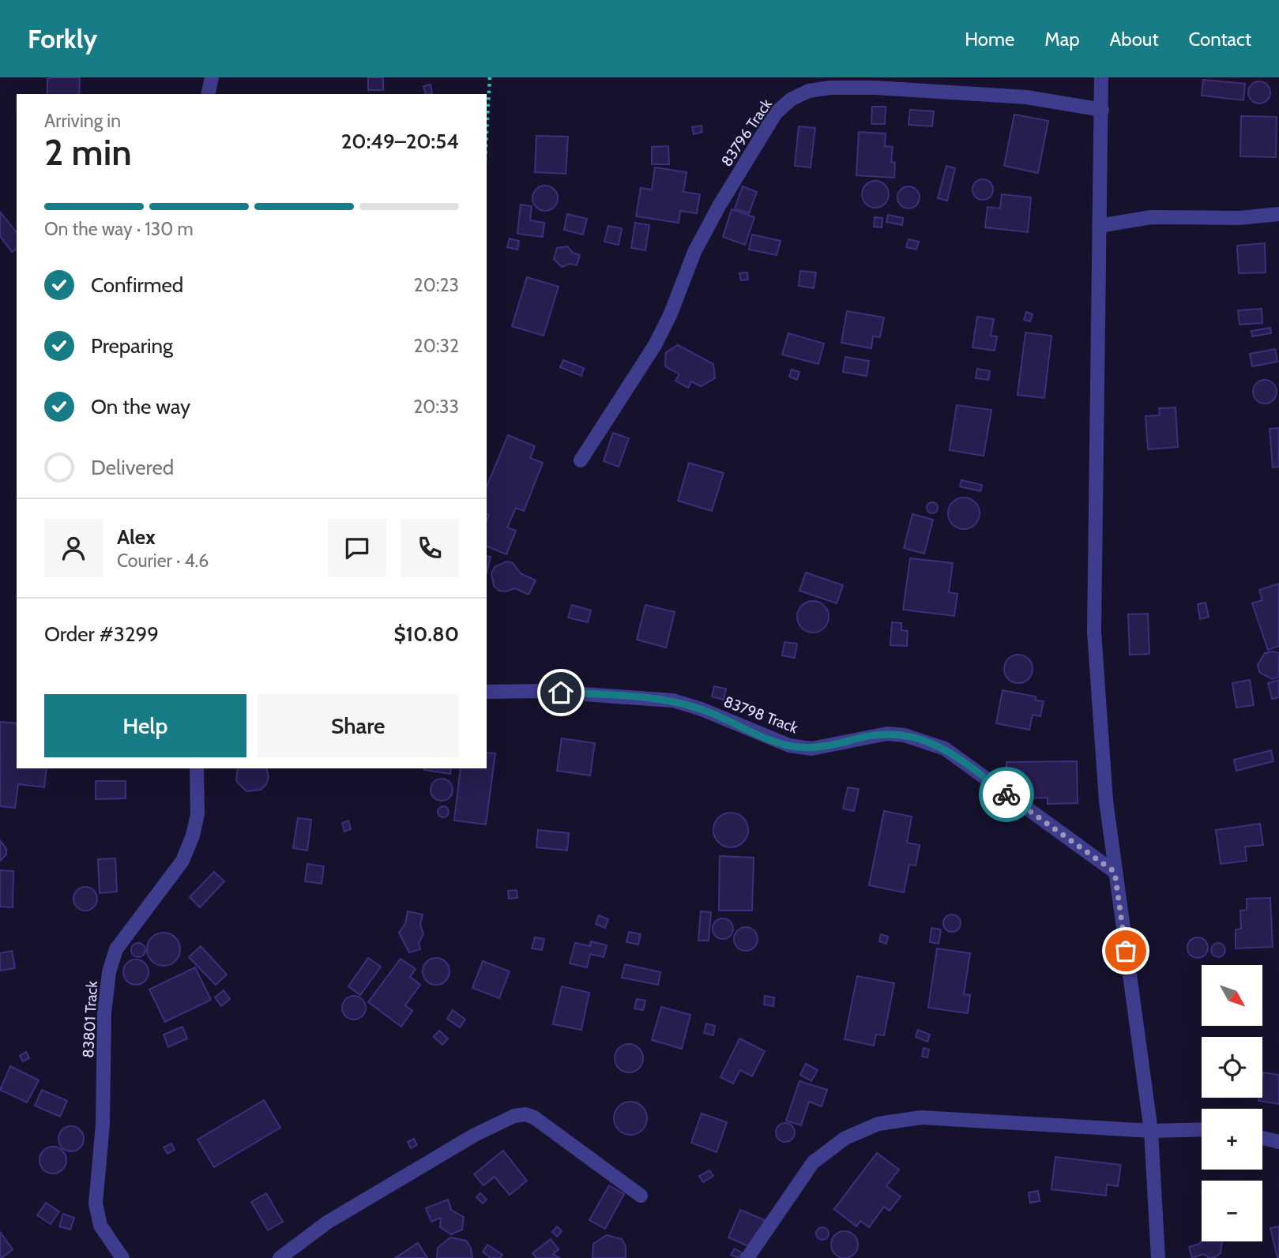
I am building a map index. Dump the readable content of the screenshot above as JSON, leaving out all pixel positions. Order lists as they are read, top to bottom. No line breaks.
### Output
{"streets":{"street":["83796 Track","83798 Track","83801 Track"]},"north":"bottom right","page":{"header":"Forkly","nav":["Home","Map","About","Contact"],"heading":["2 min","Arriving in","20:49–20:54"],"panel":["Alex","Courier · 4.6","Order #3299","$10.80"],"bar":"On the way · 130 m","list":[["Confirmed","20:23"],["Preparing","20:32"],["On the way","20:33"],"Delivered"],"buttons":["Help","Share"],"map_buttons":["+","−"]}}
